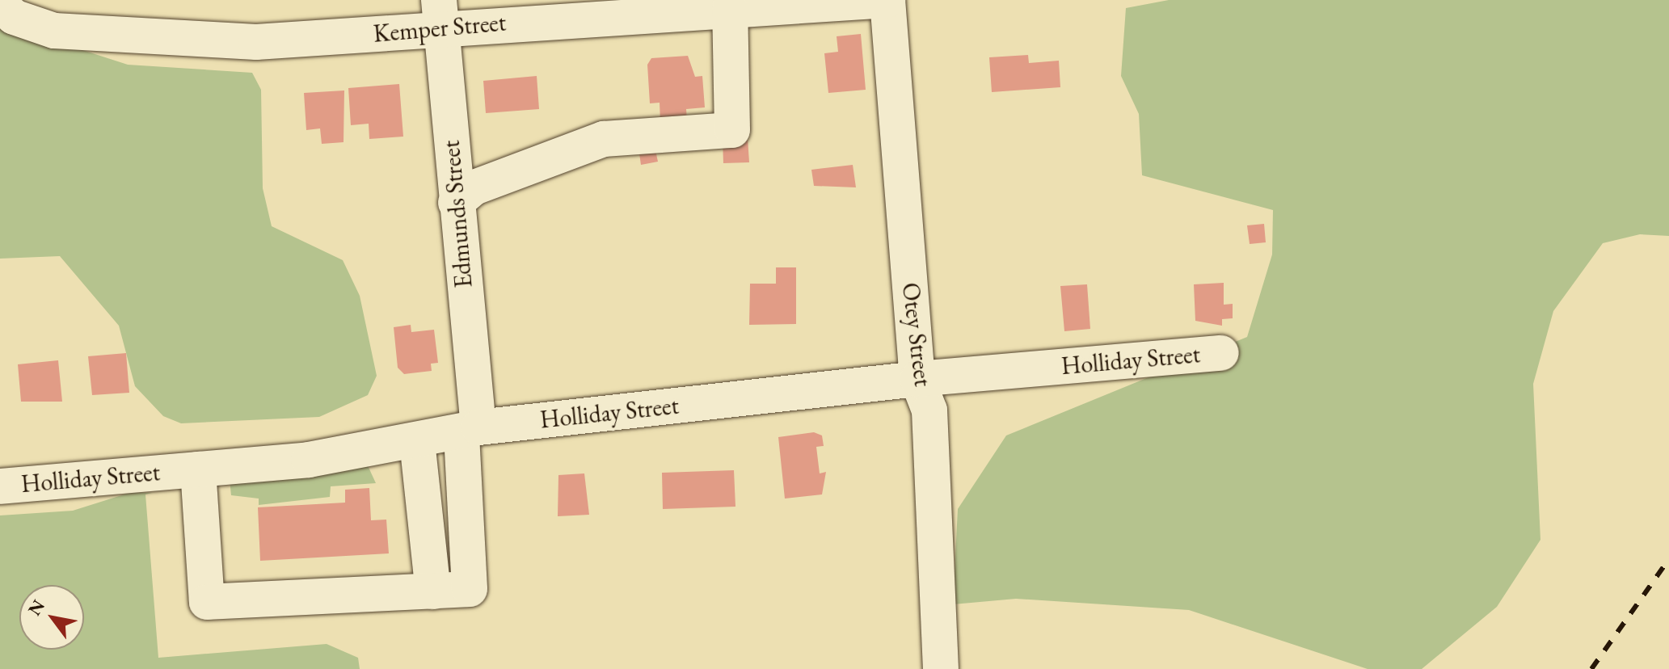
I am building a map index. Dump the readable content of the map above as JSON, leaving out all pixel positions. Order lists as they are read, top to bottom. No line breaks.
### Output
{"streets":{"street":["Kemper Street","Edmunds Street","Otey Street","Holliday Street"]},"crossings":[["Kemper Street","Edmunds Street"],["Kemper Street","Otey Street"],["Edmunds Street","Holliday Street"],["Otey Street","Holliday Street"]],"north":"top left"}
